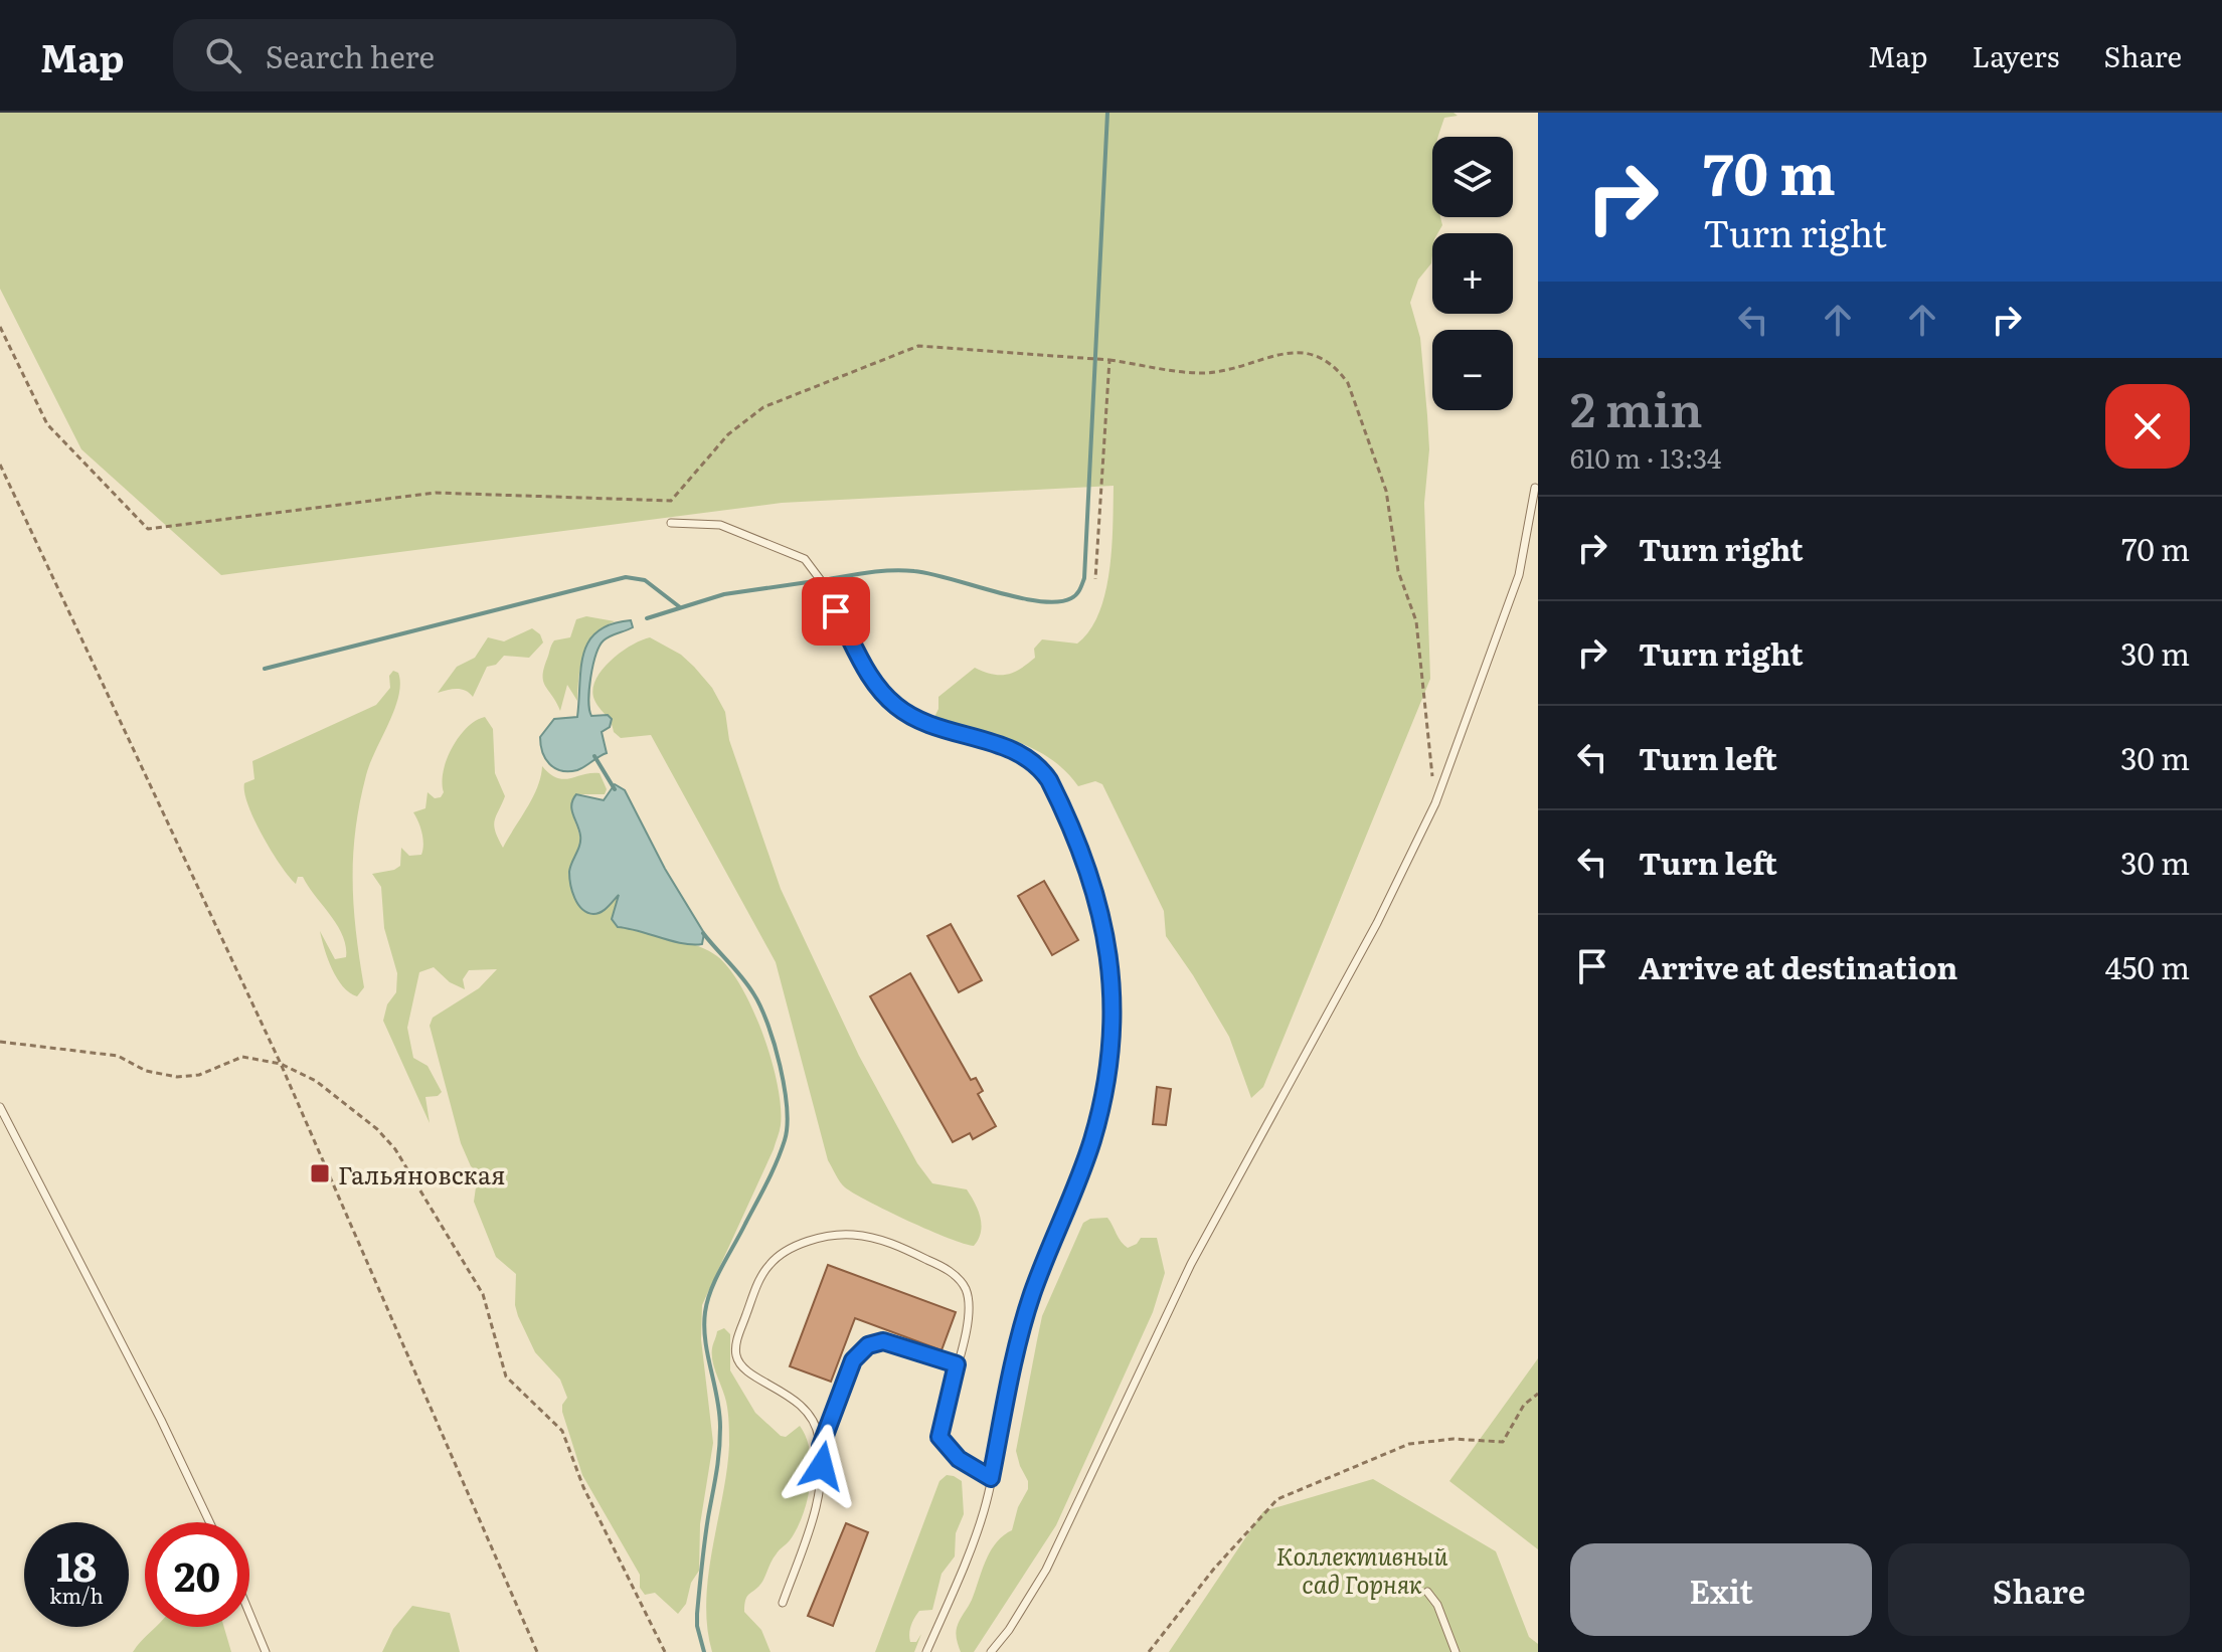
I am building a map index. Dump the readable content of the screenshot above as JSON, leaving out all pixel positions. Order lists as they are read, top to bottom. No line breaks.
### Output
{"parks":["Коллективный сад Горняк"],"places":{"transit":["Гальяновская"]},"page":{"header":"Map","search":"Search here","nav":["Map","Layers","Share"],"turn":["70 m","Turn right"],"map_buttons":["+","−"],"heading":["2 min","610 m · 13:34"],"list":[{"name":"Turn right","value":"70 m"},{"name":"Turn right","value":"30 m"},{"name":"Turn left","value":"30 m"},{"name":"Turn left","value":"30 m"},{"name":"Arrive at destination","value":"450 m"}],"speed":"18 km/h","limit":"20","buttons":["Exit","Share"]}}
